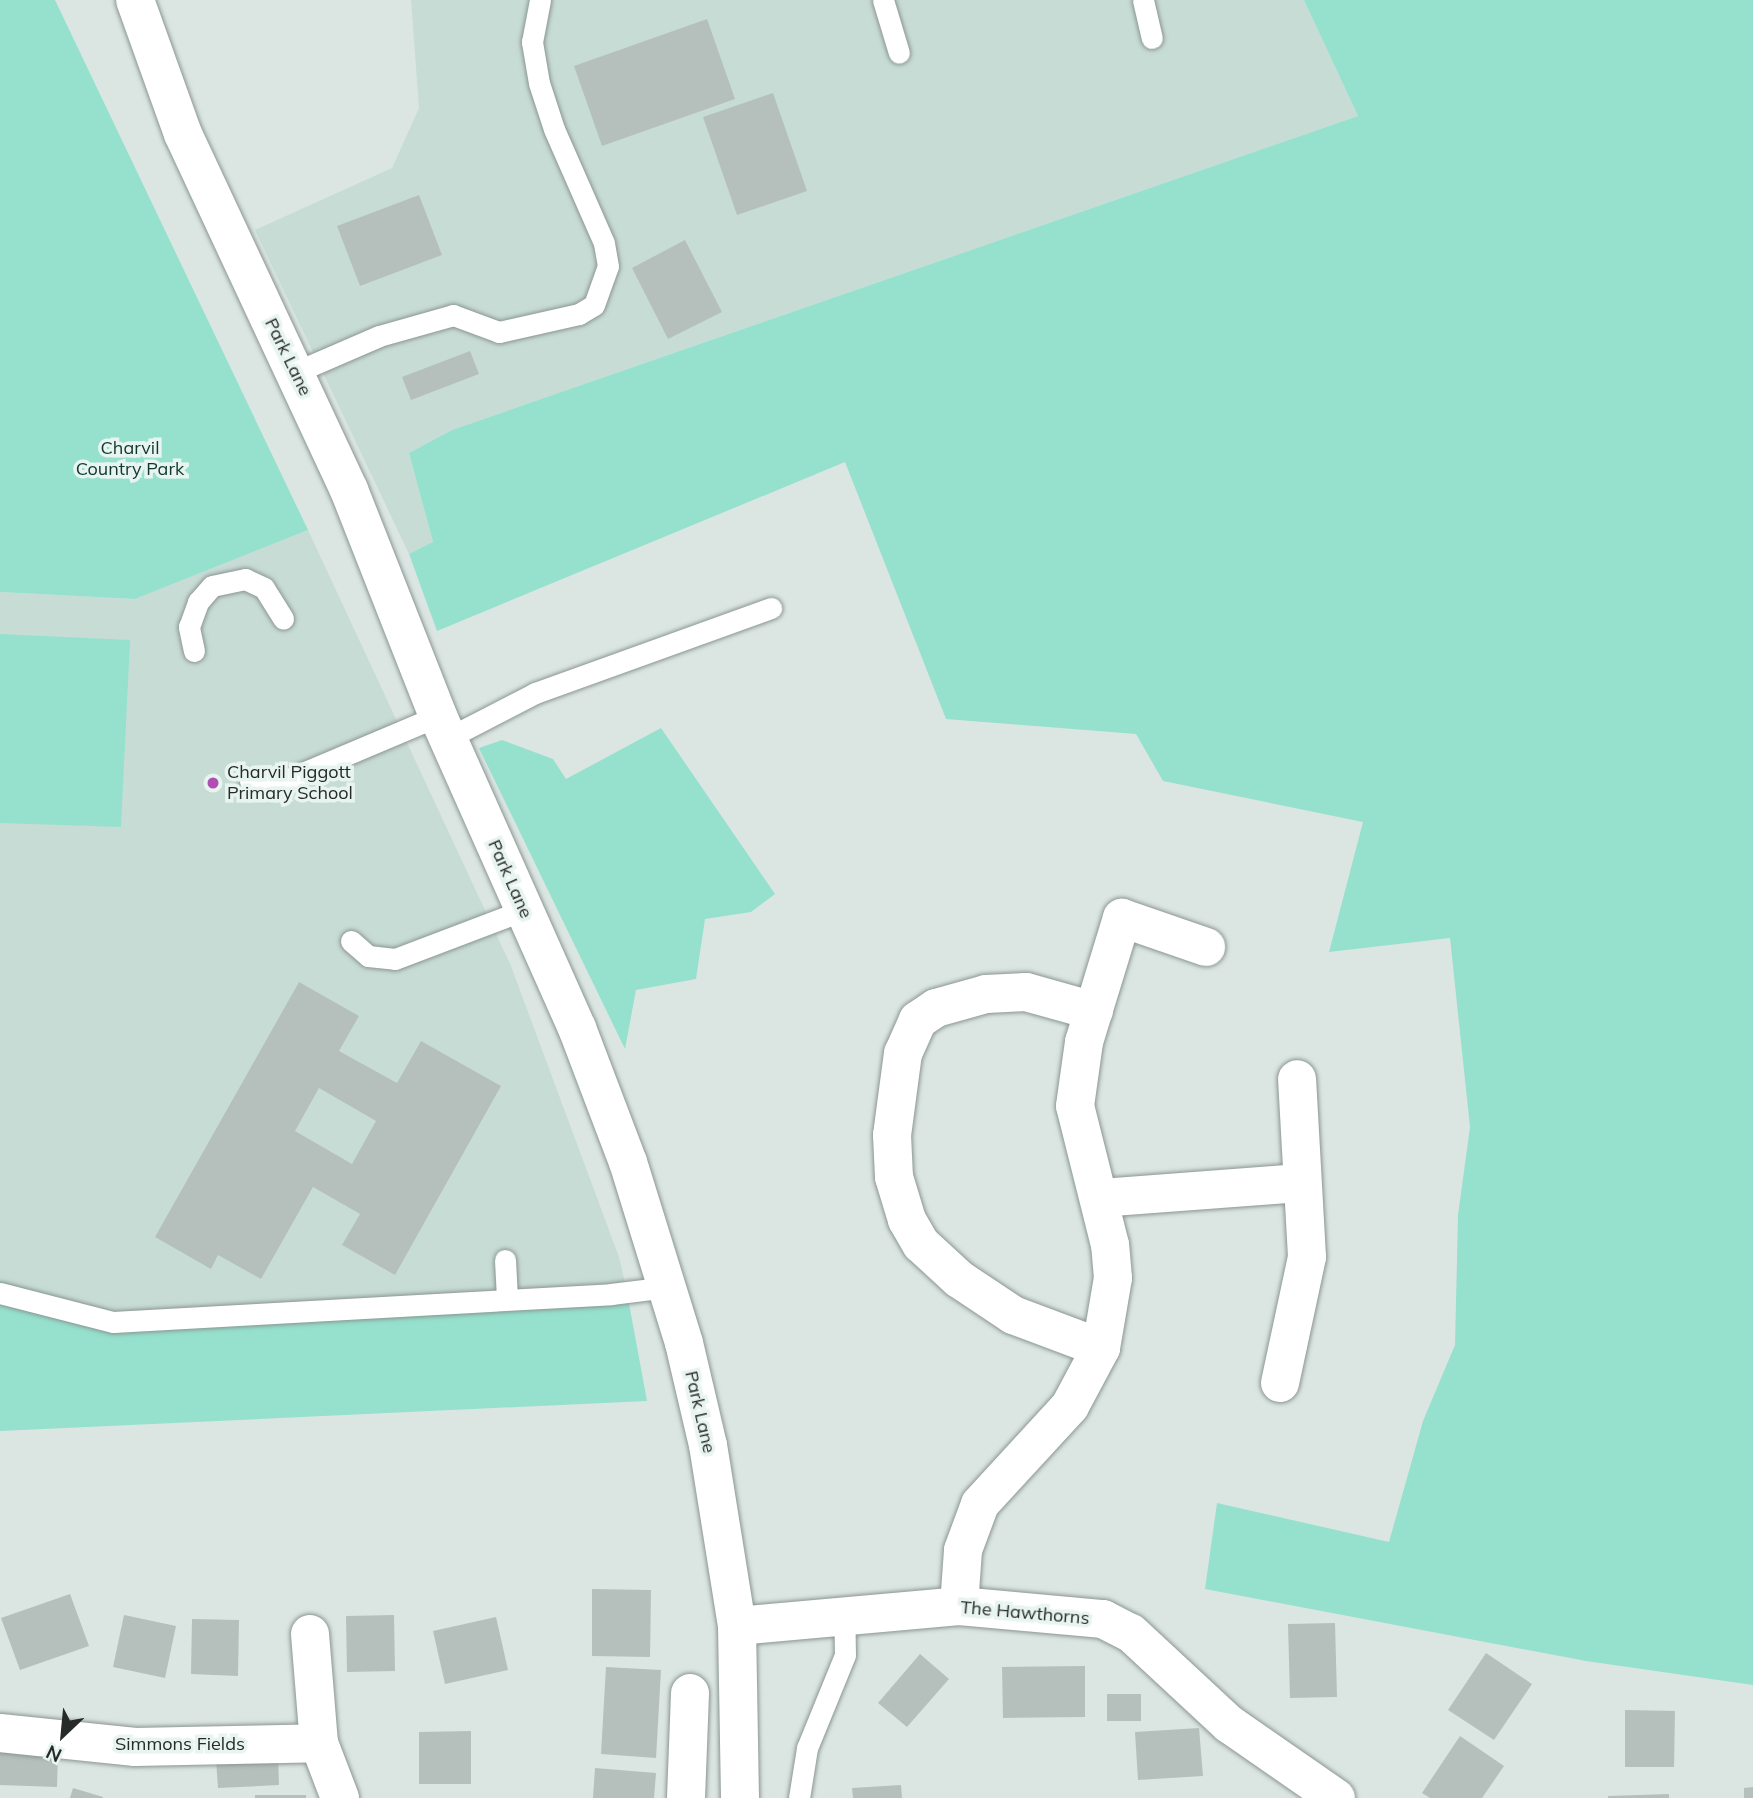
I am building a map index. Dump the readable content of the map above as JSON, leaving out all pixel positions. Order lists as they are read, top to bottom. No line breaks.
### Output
{"streets":{"street":["Park Lane","The Hawthorns","Simmons Fields"]},"crossings":[["Park Lane","The Hawthorns"]],"parks":["Charvil Country Park"],"places":["Charvil Piggott Primary School"],"north":"bottom left"}
